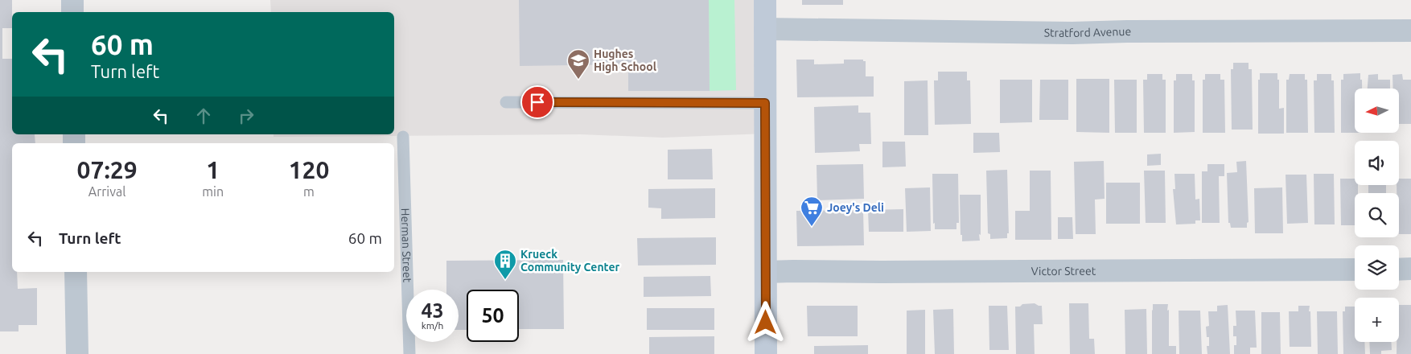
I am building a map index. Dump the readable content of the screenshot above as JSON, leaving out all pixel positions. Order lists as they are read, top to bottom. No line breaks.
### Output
{"streets":{"street":["Stratford Avenue","Victor Street"],"lane":["Herman Street"]},"places":{"school or university":["Hughes High School"],"supermarket":["Joey's Deli"],"building":["Krueck Community Center"]},"north":"left","page":{"turn":["60 m","Turn left"],"map_buttons":"+","eta":["07:29","Arrival","1","min","120","m"],"list":[{"name":"Turn left","value":"60 m"}],"speed":"43 km/h","limit":"50"}}
